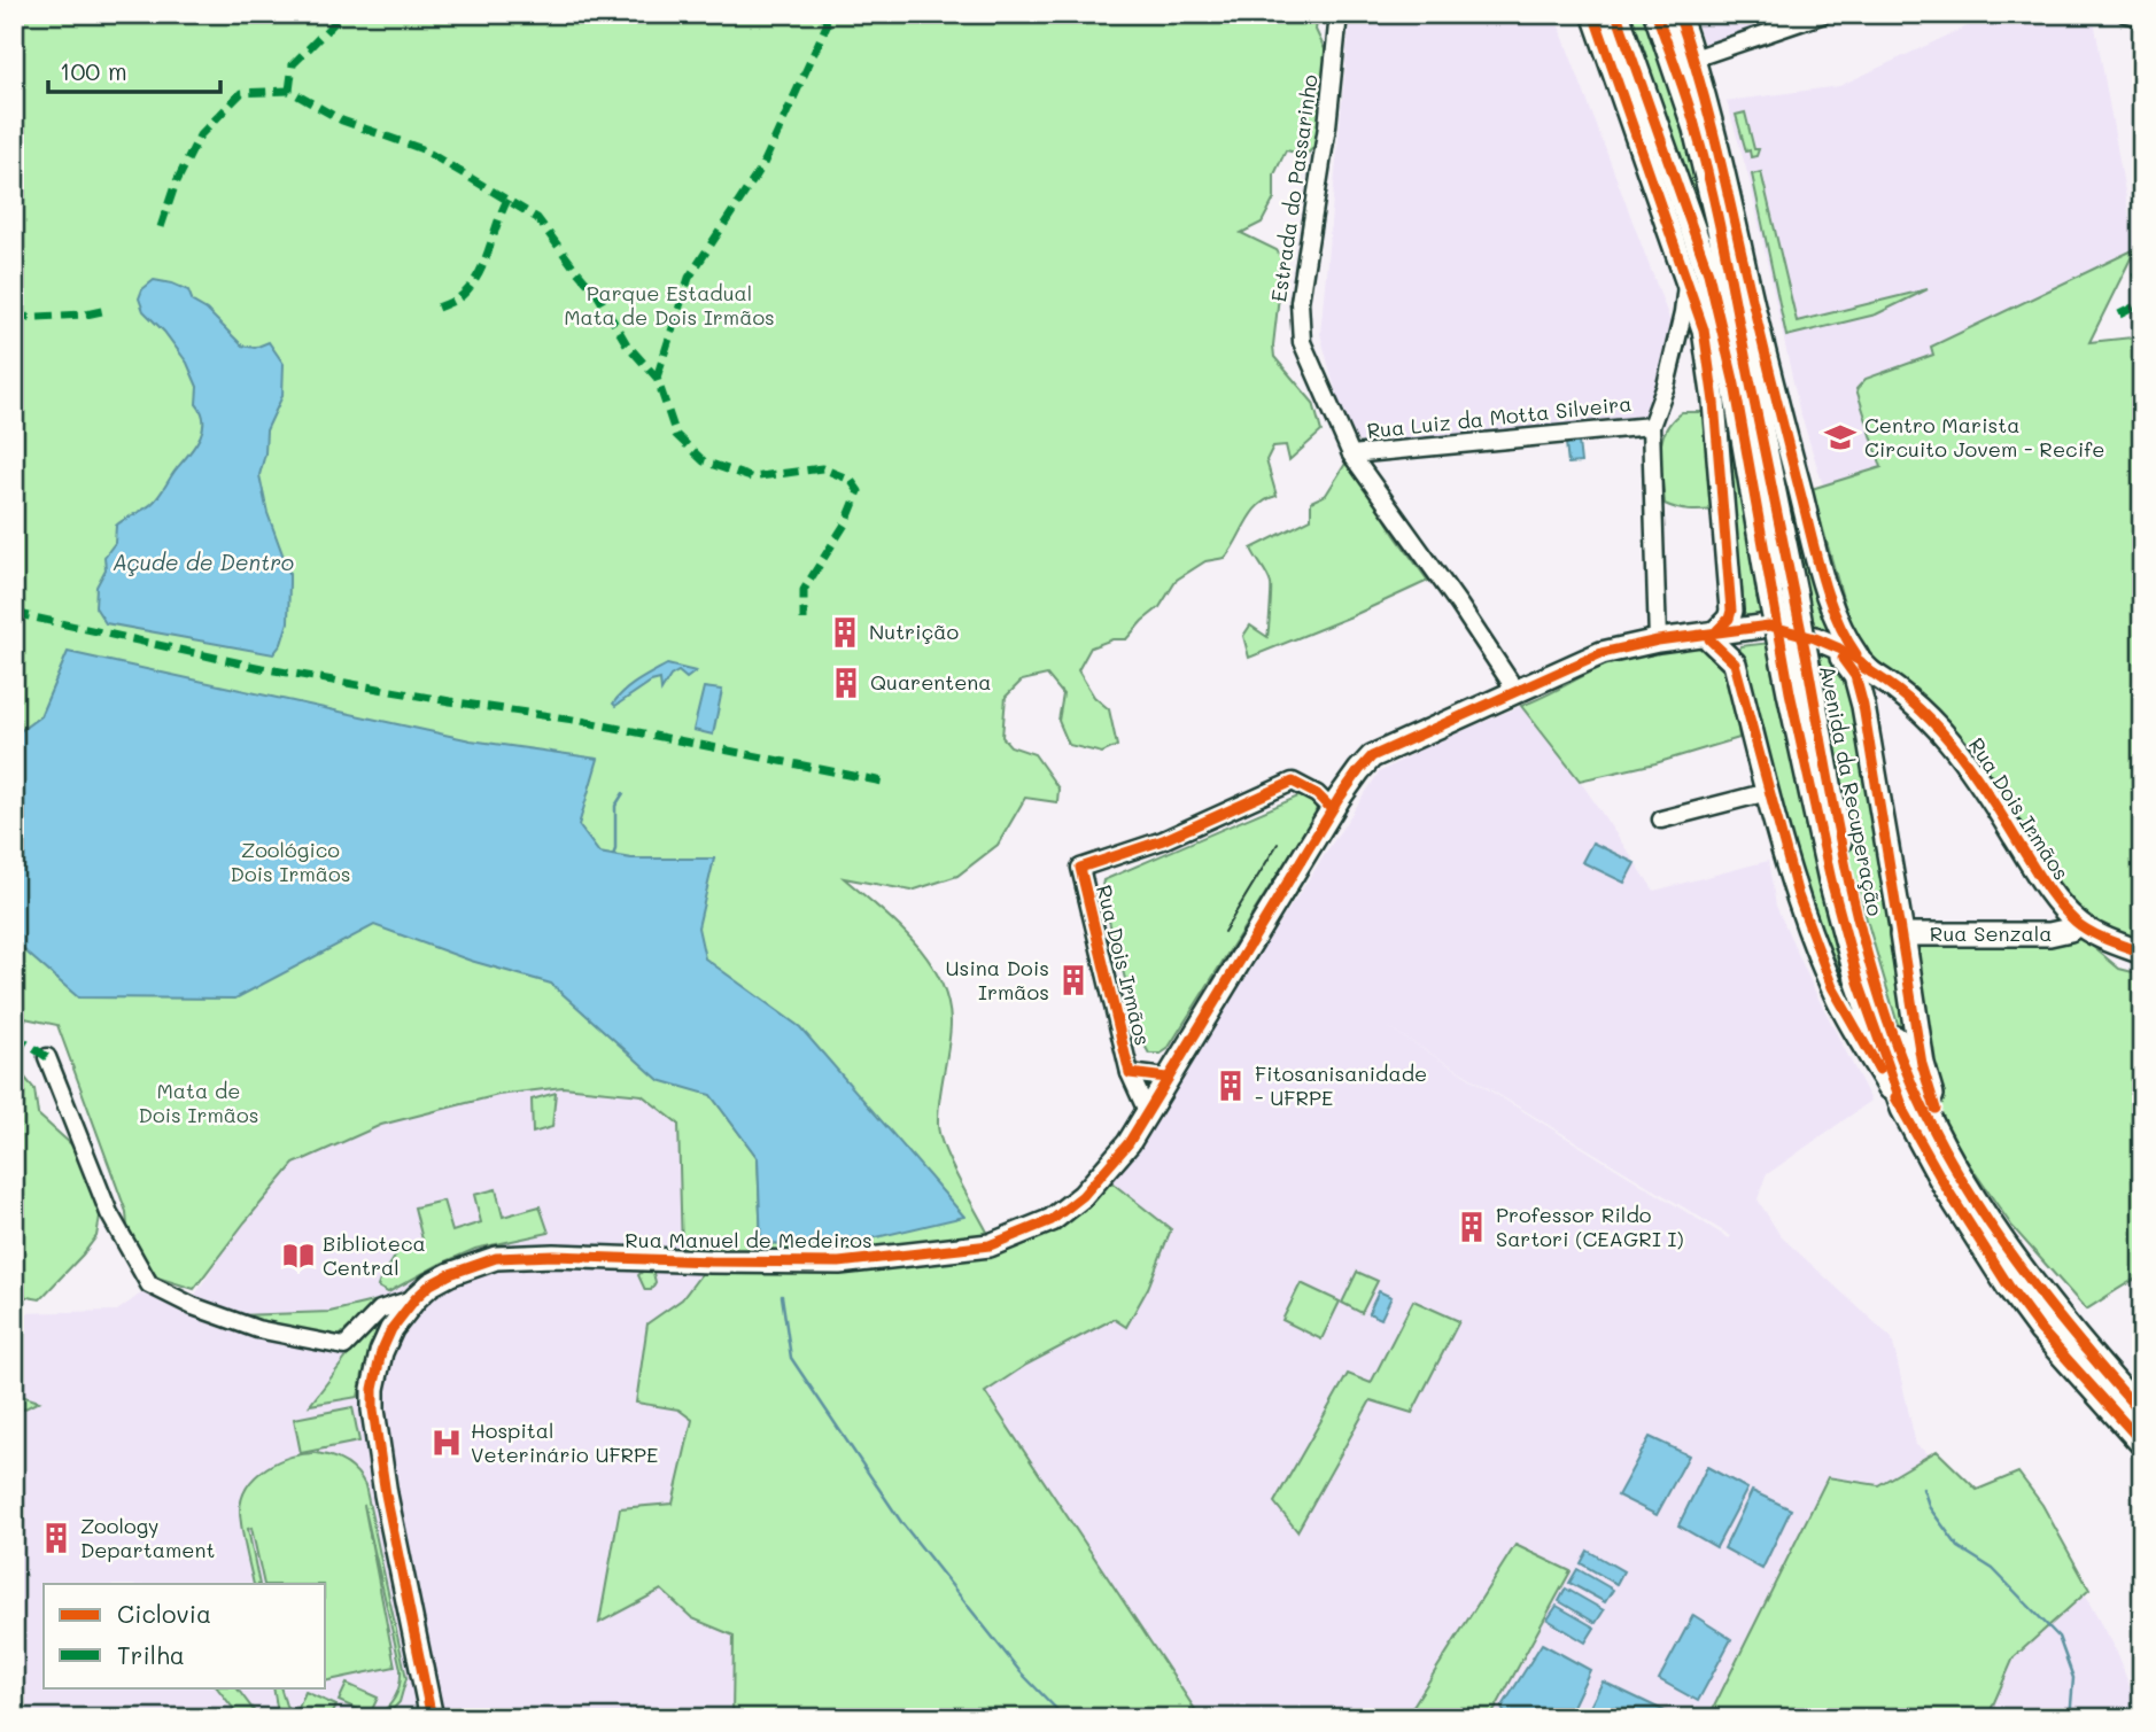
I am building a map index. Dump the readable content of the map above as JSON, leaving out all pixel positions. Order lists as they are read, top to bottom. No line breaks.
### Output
{"streets":{"highway":["Avenida da Recuperação"],"main road":["Rua Dois Irmãos","Rua Senzala","Rua Manuel de Medeiros"],"street":["Estrada do Passarinho","Rua Luiz da Motta Silveira"]},"crossings":[["Estrada do Passarinho","Rua Luiz da Motta Silveira"],["Estrada do Passarinho","Rua Dois Irmãos"],["Avenida da Recuperação","Rua Dois Irmãos"],["Avenida da Recuperação","Rua Senzala"],["Rua Dois Irmãos","Rua Senzala"],["Rua Dois Irmãos","Rua Manuel de Medeiros"]],"water":["Açude de Dentro"],"parks":["Parque Estadual Mata de Dois Irmãos","Zoológico Dois Irmãos","Mata de Dois Irmãos"],"places":{"school or university":["Centro Marista Circuito Jovem - Recife"],"building":["Nutrição","Quarentena","Usina Dois Irmãos","Fitosanisanidade - UFRPE","Professor Rildo Sartori (CEAGRI I)","Zoology Departament"],"library":["Biblioteca Central"],"hospital":["Hospital Veterinário UFRPE"]},"legend":["Ciclovia","Trilha"],"scale_bar":"100 m"}
